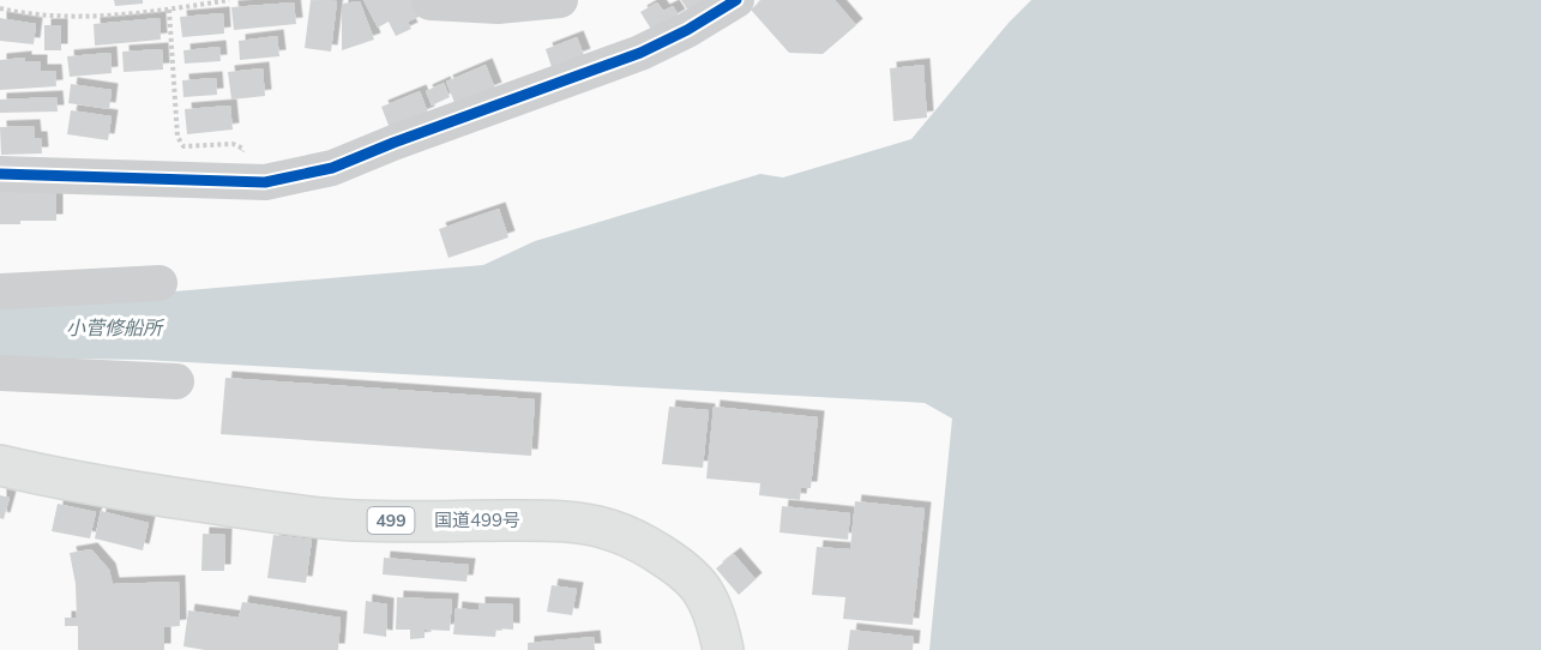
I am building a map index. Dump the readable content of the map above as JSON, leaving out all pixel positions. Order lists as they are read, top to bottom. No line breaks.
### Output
{"streets":{"highway":["499","国道499号"]},"water":["小菅修船所"]}
